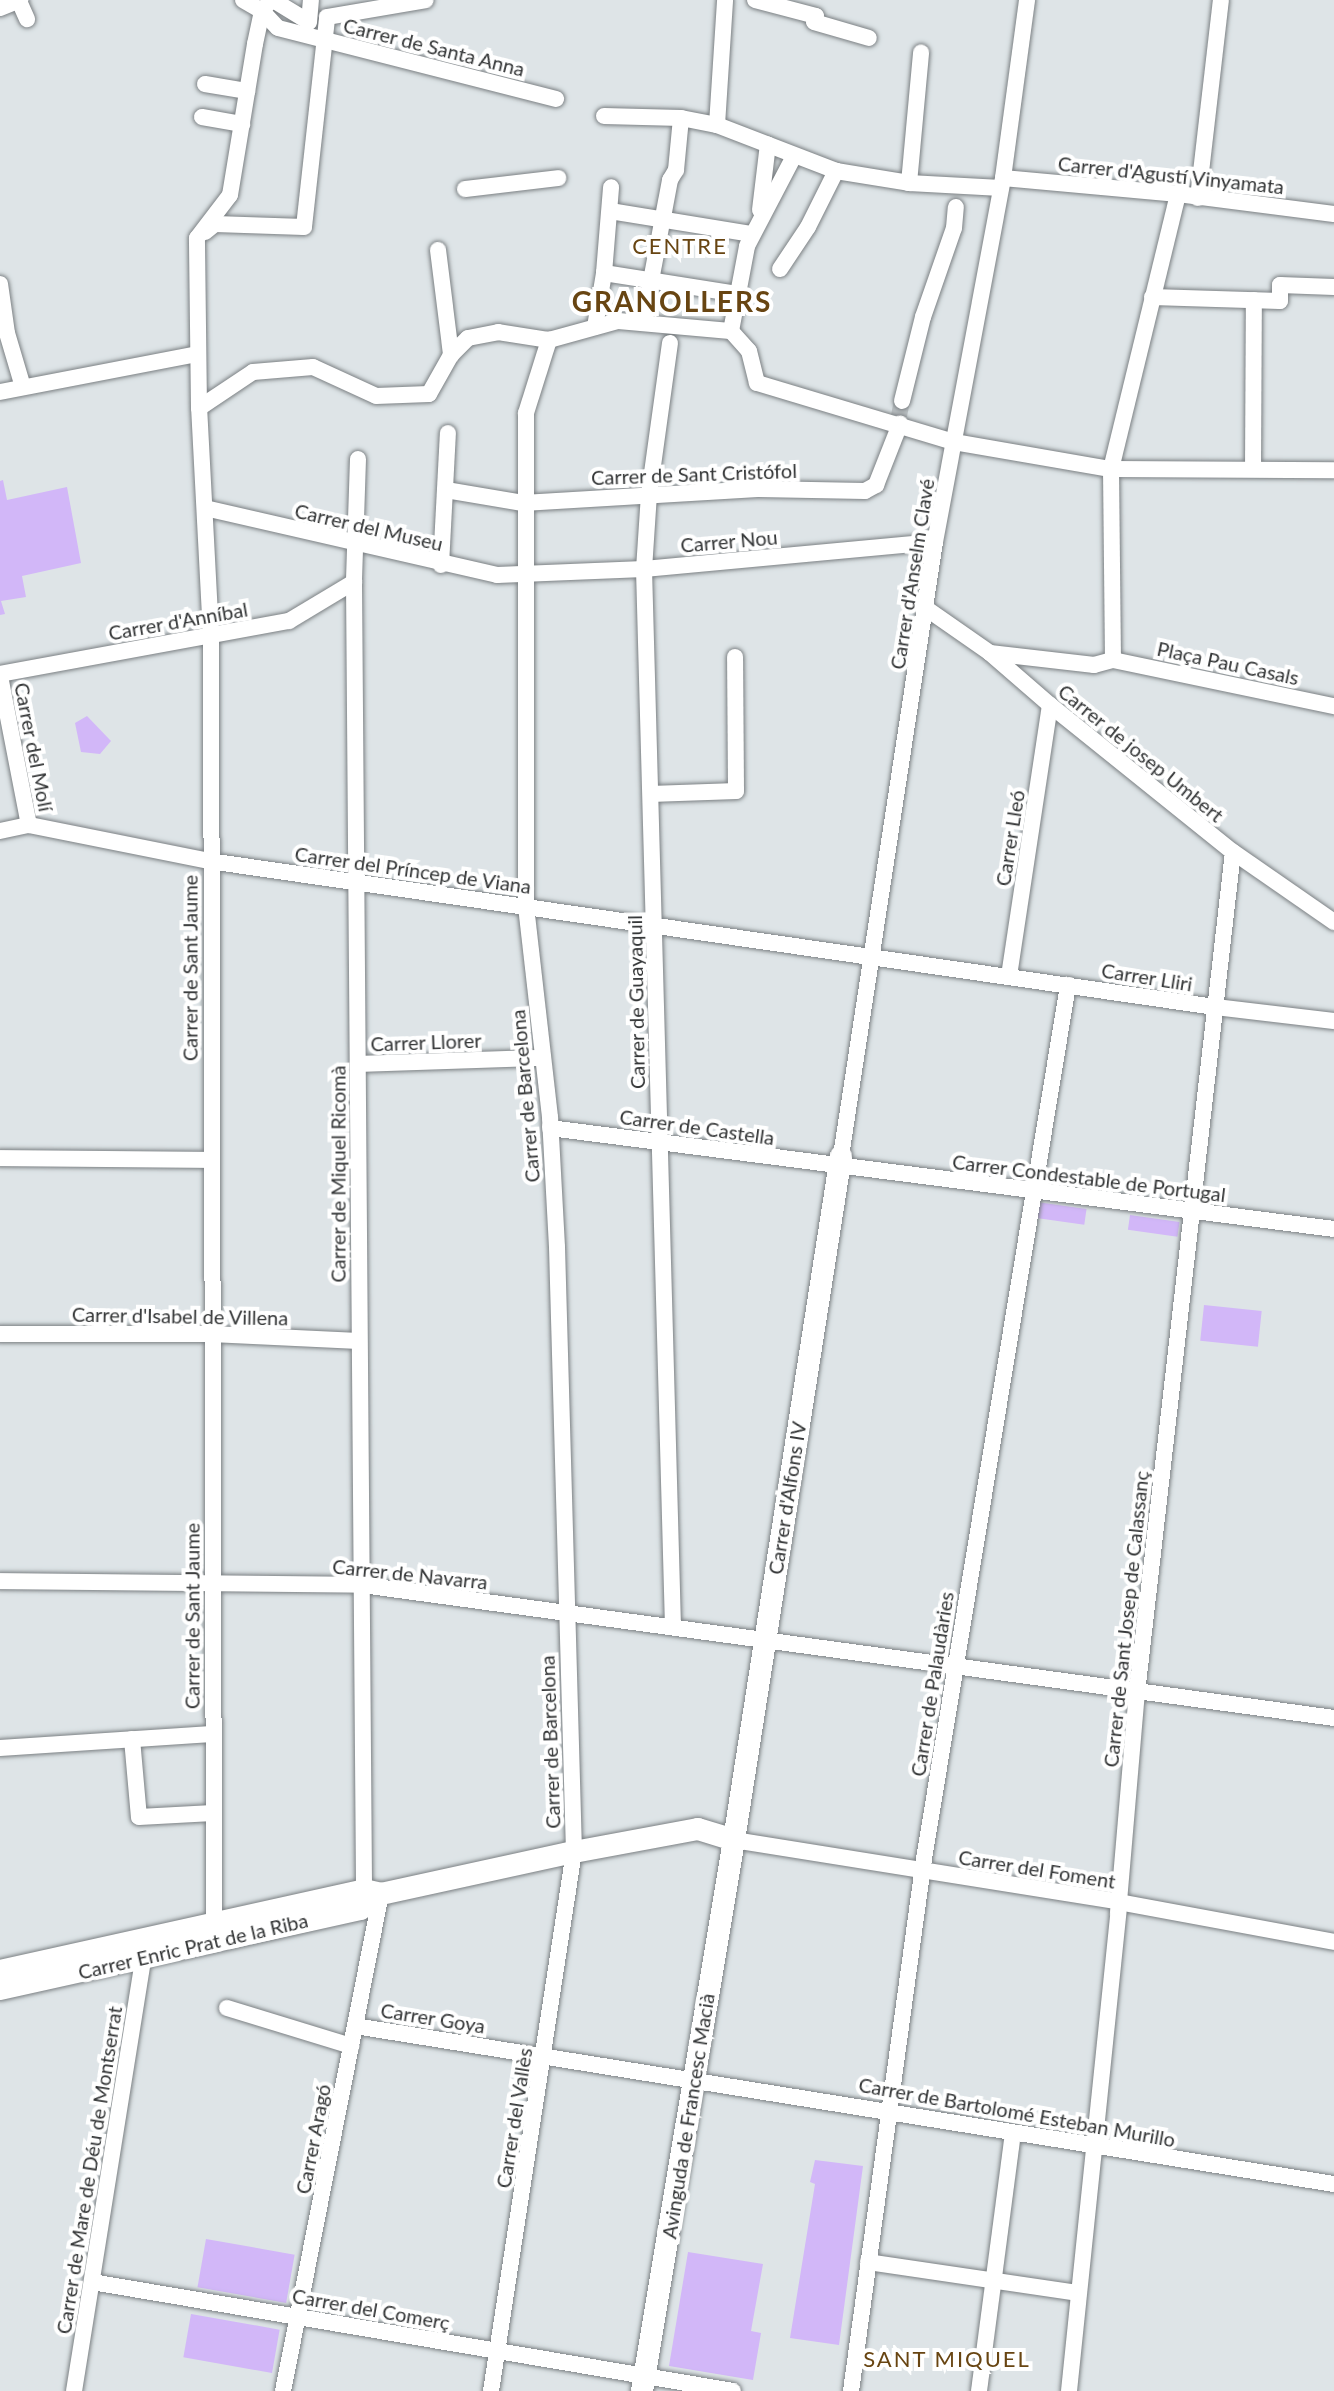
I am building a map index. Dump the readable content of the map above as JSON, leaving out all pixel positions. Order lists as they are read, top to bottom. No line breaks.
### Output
{"streets":{"street":["Carrer de Santa Anna","Carrer d'Agustí Vinyamata","Carrer de Sant Cristófol","Carrer del Museu","Carrer Nou","Carrer d'Anselm Clavé","Carrer d'Anníbal","Plaça Pau Casals","Carrer del Molí","Carrer de josep Umbert","Carrer Lleó","Carrer del Príncep de Viana","Carrer de Sant Jaume","Carrer Lliri","Carrer de Guayaquil","Carrer Llorer","Carrer de Barcelona","Carrer de Castella","Carrer de Miquel Ricomà","Carrer Condestable de Portugal","Carrer d'Isabel de Villena","Carrer d'Alfons IV","Carrer de Navarra","Carrer de Sant Josep de Calassanç","Carrer de Palaudàries","Carrer del Foment","Carrer Enric Prat de la Riba","Carrer Goya","Carrer de Bartolomé Esteban Murillo","Avinguda de Francesc Macià","Carrer del Vallès","Carrer Aragó","Carrer de Mare de Déu de Montserrat","Carrer del Comerç"]},"crossings":[["Carrer d'Agustí Vinyamata","Carrer d'Anselm Clavé"],["Carrer de Sant Cristófol","Carrer de Guayaquil"],["Carrer de Sant Cristófol","Carrer de Barcelona"],["Carrer del Museu","Carrer Nou"],["Carrer del Museu","Carrer de Sant Jaume"],["Carrer del Museu","Carrer de Barcelona"],["Carrer del Museu","Carrer de Miquel Ricomà"],["Carrer Nou","Carrer d'Anselm Clavé"],["Carrer Nou","Carrer de Guayaquil"],["Carrer Nou","Carrer de Barcelona"],["Carrer d'Anselm Clavé","Carrer de josep Umbert"],["Carrer d'Anselm Clavé","Carrer del Príncep de Viana"],["Carrer d'Anselm Clavé","Carrer Lliri"],["Carrer d'Anselm Clavé","Carrer de Castella"],["Carrer d'Anselm Clavé","Carrer Condestable de Portugal"],["Carrer d'Anselm Clavé","Carrer d'Alfons IV"],["Carrer d'Anníbal","Carrer del Molí"],["Carrer d'Anníbal","Carrer de Sant Jaume"],["Carrer d'Anníbal","Carrer de Miquel Ricomà"],["Carrer del Molí","Carrer del Príncep de Viana"],["Carrer de josep Umbert","Carrer Lleó"],["Carrer de josep Umbert","Carrer de Sant Josep de Calassanç"],["Carrer Lleó","Carrer Lliri"],["Carrer del Príncep de Viana","Carrer de Sant Jaume"],["Carrer del Príncep de Viana","Carrer Lliri"],["Carrer del Príncep de Viana","Carrer de Guayaquil"],["Carrer del Príncep de Viana","Carrer de Barcelona"],["Carrer del Príncep de Viana","Carrer de Miquel Ricomà"],["Carrer de Sant Jaume","Carrer d'Isabel de Villena"],["Carrer de Sant Jaume","Carrer de Navarra"],["Carrer de Sant Jaume","Carrer Enric Prat de la Riba"],["Carrer Lliri","Carrer de Sant Josep de Calassanç"],["Carrer Lliri","Carrer de Palaudàries"],["Carrer de Guayaquil","Carrer de Castella"],["Carrer de Guayaquil","Carrer de Navarra"],["Carrer Llorer","Carrer de Barcelona"],["Carrer Llorer","Carrer de Miquel Ricomà"],["Carrer de Barcelona","Carrer de Castella"],["Carrer de Barcelona","Carrer de Navarra"],["Carrer de Barcelona","Carrer Enric Prat de la Riba"],["Carrer de Barcelona","Carrer del Vallès"],["Carrer de Castella","Carrer Condestable de Portugal"],["Carrer de Castella","Carrer d'Alfons IV"],["Carrer de Miquel Ricomà","Carrer d'Isabel de Villena"],["Carrer de Miquel Ricomà","Carrer de Navarra"],["Carrer de Miquel Ricomà","Carrer Enric Prat de la Riba"],["Carrer de Miquel Ricomà","Carrer Aragó"],["Carrer Condestable de Portugal","Carrer d'Alfons IV"],["Carrer Condestable de Portugal","Carrer de Sant Josep de Calassanç"],["Carrer Condestable de Portugal","Carrer de Palaudàries"],["Carrer d'Alfons IV","Carrer de Navarra"],["Carrer d'Alfons IV","Carrer del Foment"],["Carrer d'Alfons IV","Carrer Enric Prat de la Riba"],["Carrer d'Alfons IV","Avinguda de Francesc Macià"],["Carrer de Navarra","Carrer de Sant Josep de Calassanç"],["Carrer de Navarra","Carrer de Palaudàries"],["Carrer de Sant Josep de Calassanç","Carrer del Foment"],["Carrer de Sant Josep de Calassanç","Carrer de Bartolomé Esteban Murillo"],["Carrer de Palaudàries","Carrer del Foment"],["Carrer de Palaudàries","Carrer de Bartolomé Esteban Murillo"],["Carrer del Foment","Carrer Enric Prat de la Riba"],["Carrer del Foment","Avinguda de Francesc Macià"],["Carrer Enric Prat de la Riba","Avinguda de Francesc Macià"],["Carrer Enric Prat de la Riba","Carrer del Vallès"],["Carrer Enric Prat de la Riba","Carrer Aragó"],["Carrer Enric Prat de la Riba","Carrer de Mare de Déu de Montserrat"],["Carrer Goya","Carrer de Bartolomé Esteban Murillo"],["Carrer Goya","Avinguda de Francesc Macià"],["Carrer Goya","Carrer del Vallès"],["Carrer Goya","Carrer Aragó"],["Carrer de Bartolomé Esteban Murillo","Avinguda de Francesc Macià"],["Avinguda de Francesc Macià","Carrer del Comerç"],["Carrer del Vallès","Carrer del Comerç"],["Carrer Aragó","Carrer del Comerç"],["Carrer de Mare de Déu de Montserrat","Carrer del Comerç"]],"districts":["CENTRE","GRANOLLERS","SANT MIQUEL"]}
